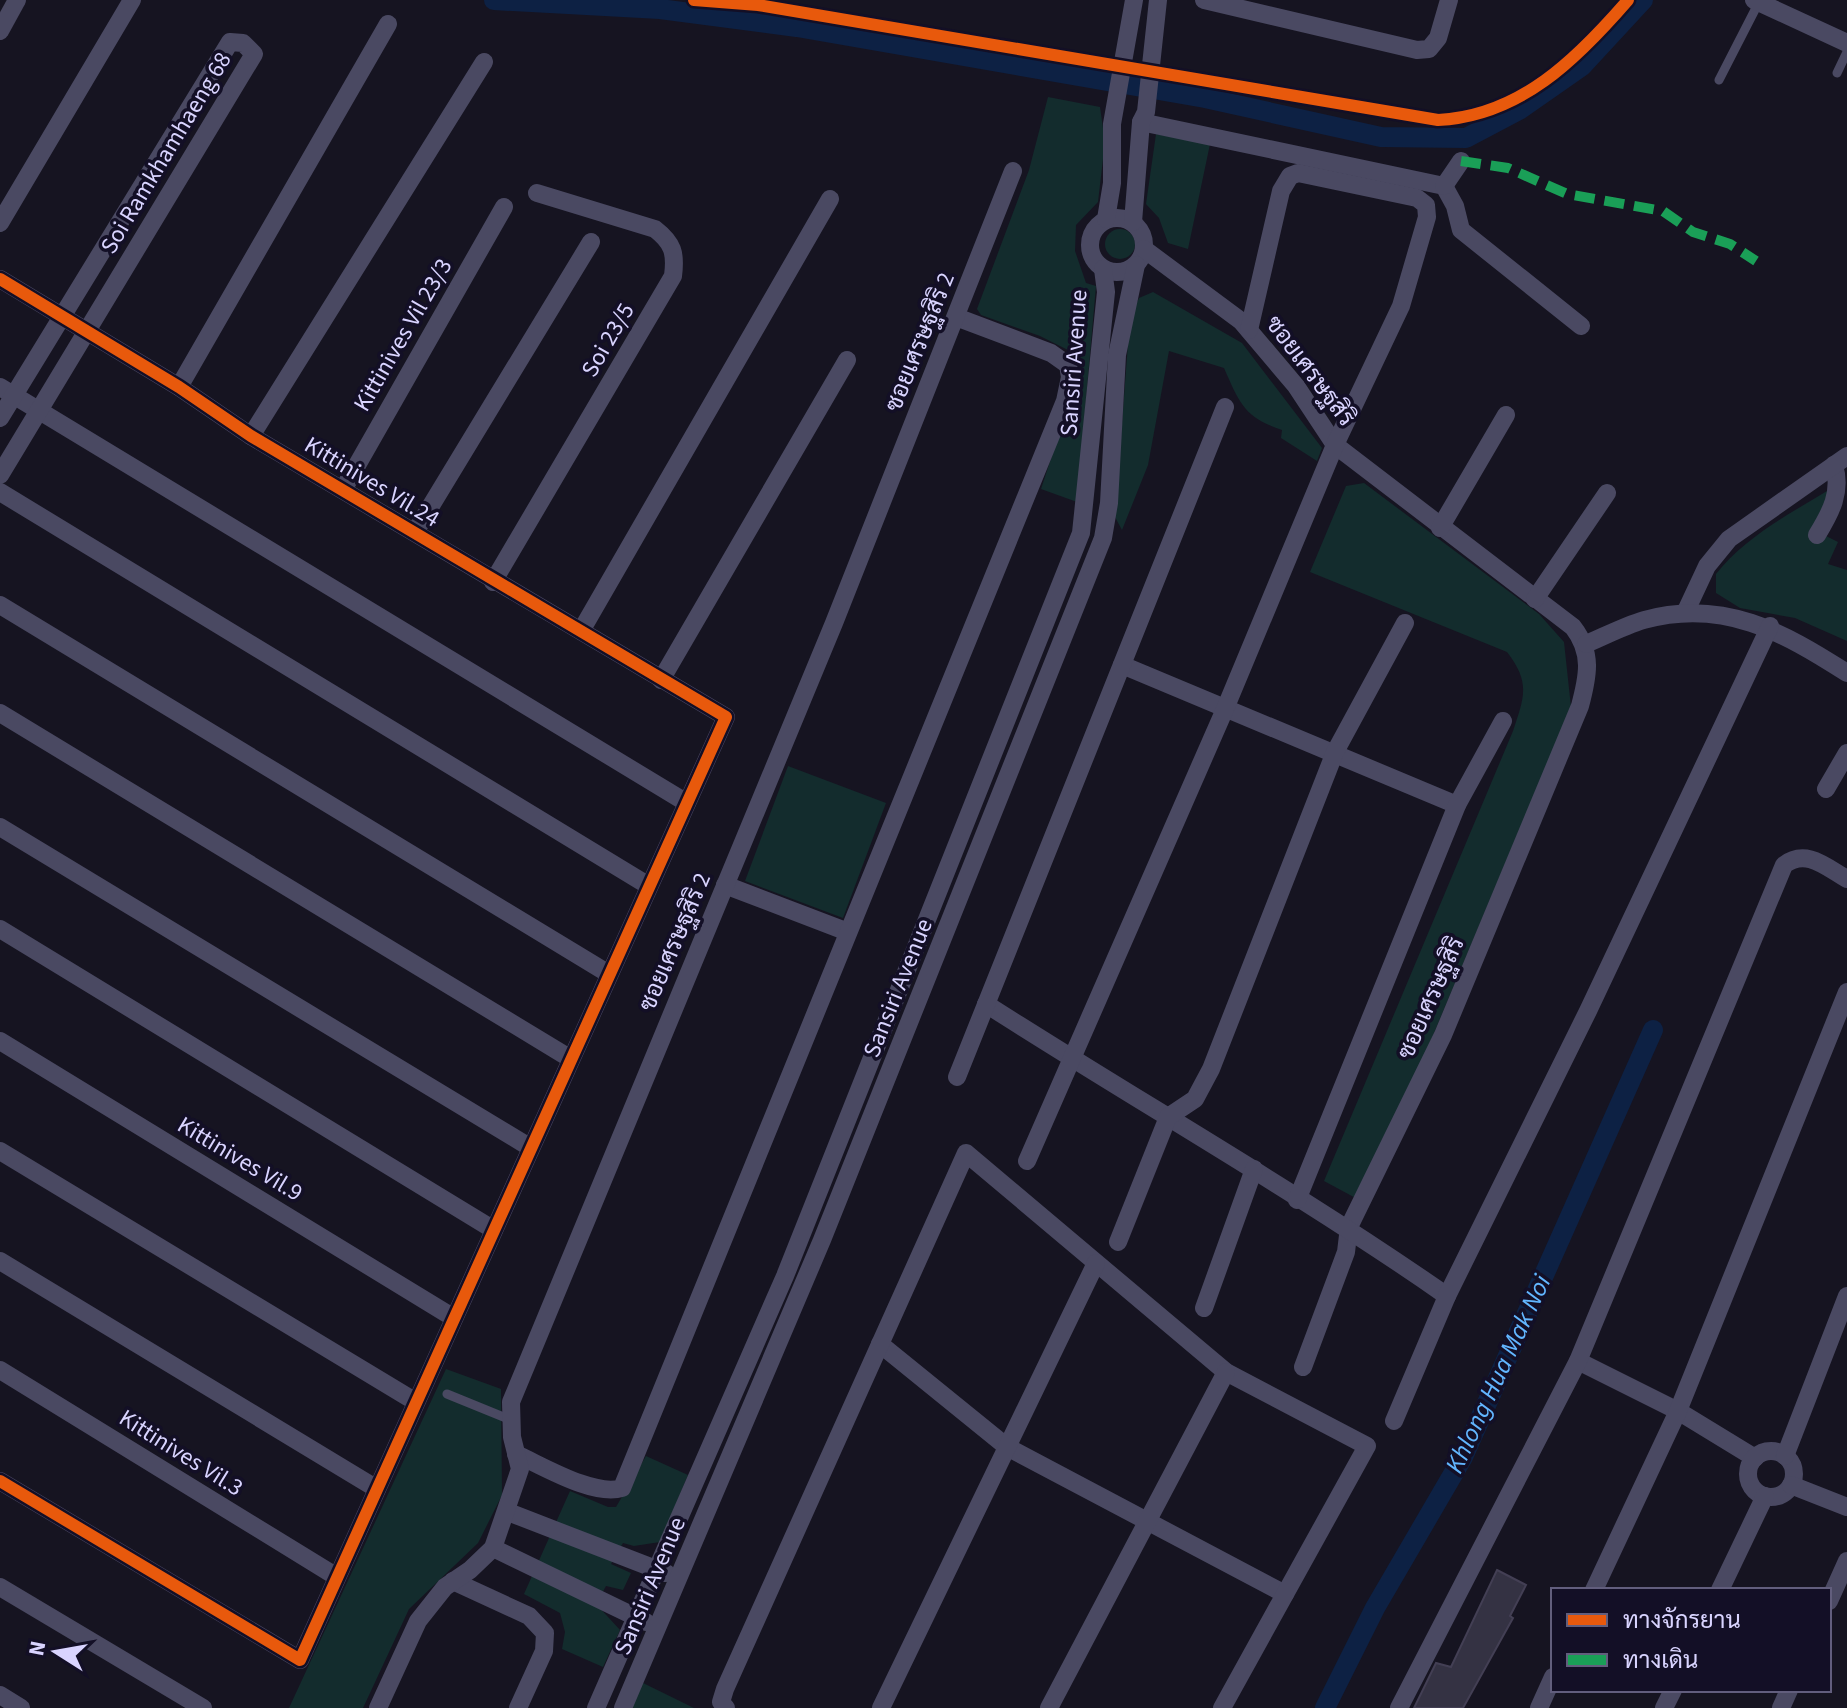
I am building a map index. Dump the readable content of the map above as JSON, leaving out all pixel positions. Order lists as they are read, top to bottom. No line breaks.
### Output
{"streets":{"street":["Soi Ramkhamhaeng 68","Kittinives Vil 23/3","Soi 23/5","ซอยเศรษฐสิริ 2","Sansiri Avenue","ซอยเศรษฐสิริ","Kittinives Vil.24","Kittinives Vil.9","Kittinives Vil.3"]},"crossings":[["Soi Ramkhamhaeng 68","Kittinives Vil.24"],["Kittinives Vil 23/3","Kittinives Vil.24"],["Soi 23/5","Kittinives Vil.24"],["Sansiri Avenue","ซอยเศรษฐสิริ"]],"water":["Khlong Hua Mak Noi"],"legend":["ทางจักรยาน","ทางเดิน"],"north":"left"}
